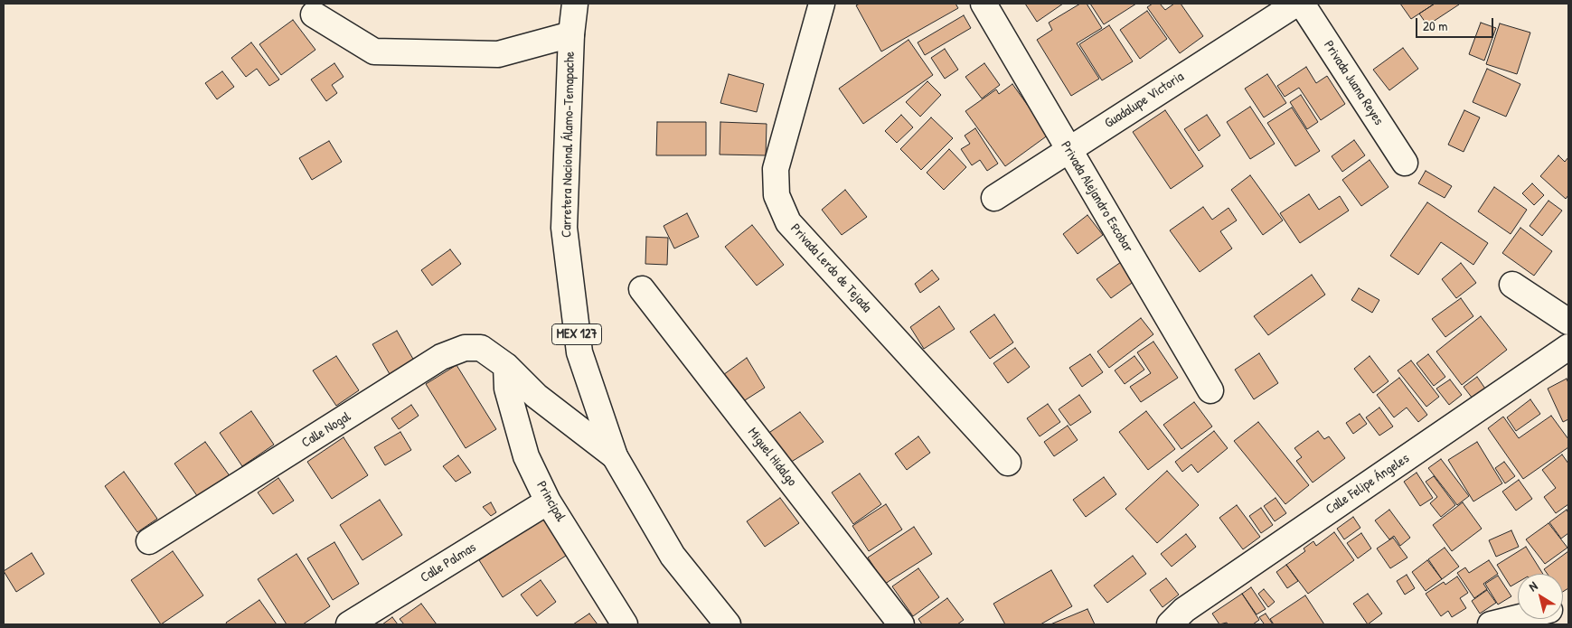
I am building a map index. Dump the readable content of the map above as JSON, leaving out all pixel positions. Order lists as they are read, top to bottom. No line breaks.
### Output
{"streets":{"street":["Privada Juana Reyes","Guadalupe Victoria","Carretera Nacional Álamo-Temapache","Privada Alejandro Escobar","Privada Lerdo de Tejada","MEX 127","Calle Nogal","Miguel Hidalgo","Calle Felipe Ángeles","Principal","Calle Palmas"]},"crossings":[["Guadalupe Victoria","Privada Alejandro Escobar"],["Carretera Nacional Álamo-Temapache","Calle Nogal"],["Calle Nogal","Principal"],["Principal","Calle Palmas"]],"scale_bar":"20 m","north":"top left"}
